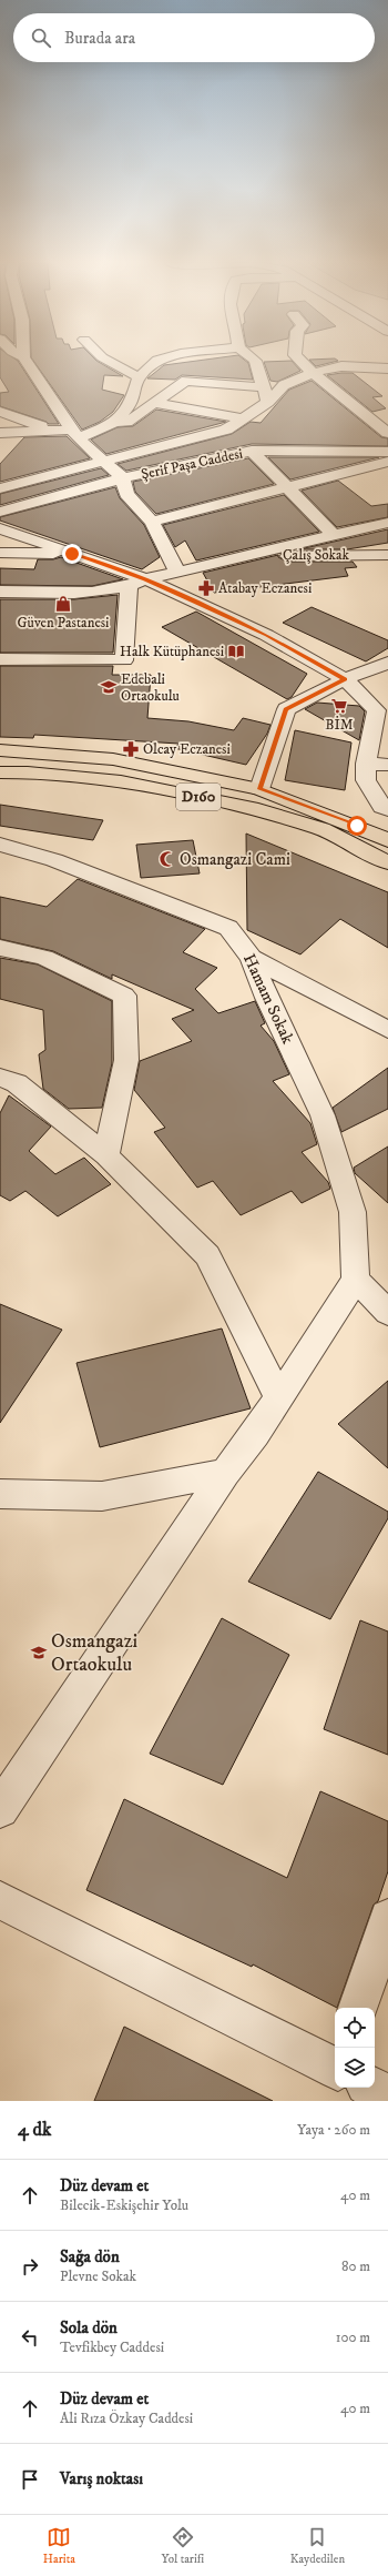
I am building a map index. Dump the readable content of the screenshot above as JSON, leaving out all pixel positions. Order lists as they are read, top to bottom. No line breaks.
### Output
{"streets":{"main road":["D160"],"street":["Şerif Paşa Caddesi","Çalış Sokak","Hamam Sokak"]},"places":{"pharmacy":["Atabay Eczanesi","Olcay Eczanesi"],"shop":["Güven Pastanesi"],"library":["Halk Kütüphanesi"],"school or university":["Edebali Ortaokulu","Osmangazi Ortaokulu"],"supermarket":["BİM"],"mosque":["Osmangazi Cami"]},"page":{"search":"Burada ara","heading":["4 dk","Yaya · 260 m"],"list":[["Düz devam et","Bilecik-Eskişehir Yolu","40 m"],["Sağa dön","Plevne Sokak","80 m"],["Sola dön","Tevfikbey Caddesi","100 m"],["Düz devam et","Ali Rıza Özkay Caddesi","40 m"],"Varış noktası"],"nav":["Harita","Yol tarifi","Kaydedilen"]}}
